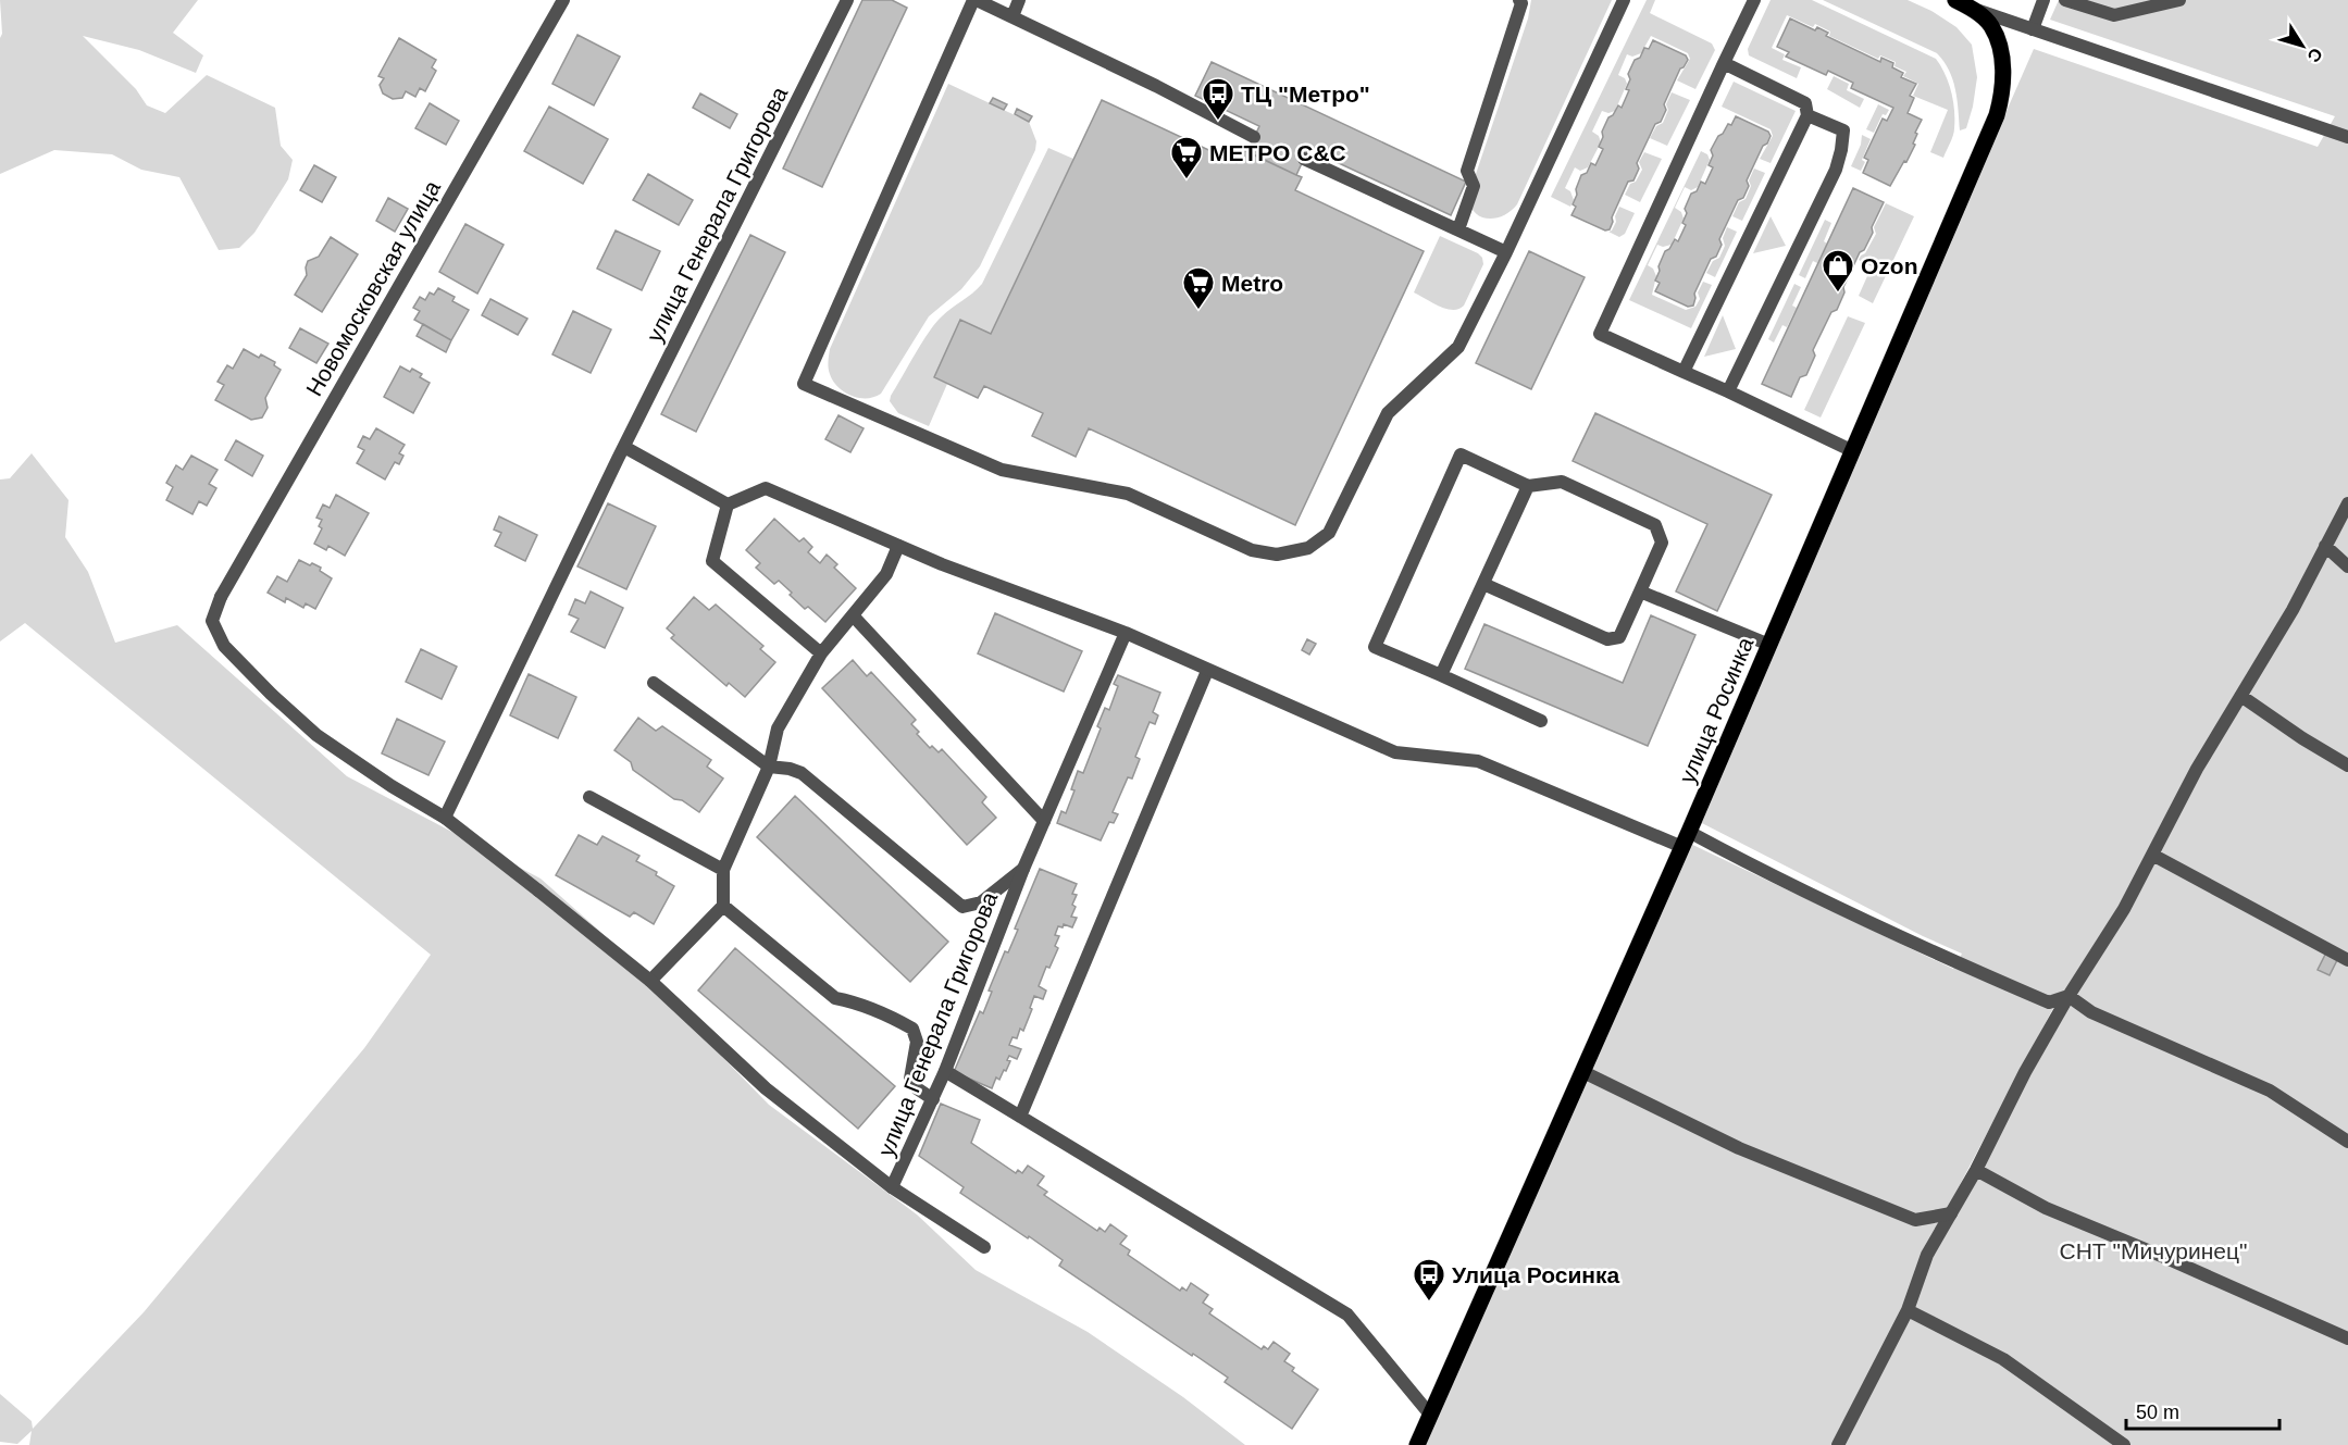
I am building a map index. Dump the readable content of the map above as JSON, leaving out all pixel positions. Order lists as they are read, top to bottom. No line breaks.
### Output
{"streets":{"main road":["улица Росинка"],"street":["улица Генерала Григорова","Новомосковская улица"]},"crossings":[["улица Генерала Григорова","Новомосковская улица"]],"parks":["СНТ \"Мичуринец\""],"places":{"bus stop":["ТЦ \"Метро\"","Улица Росинка"],"supermarket":["МЕТРО С&С","Metro"],"shop":["Ozon"]},"scale_bar":"50 m","north":"bottom right"}
